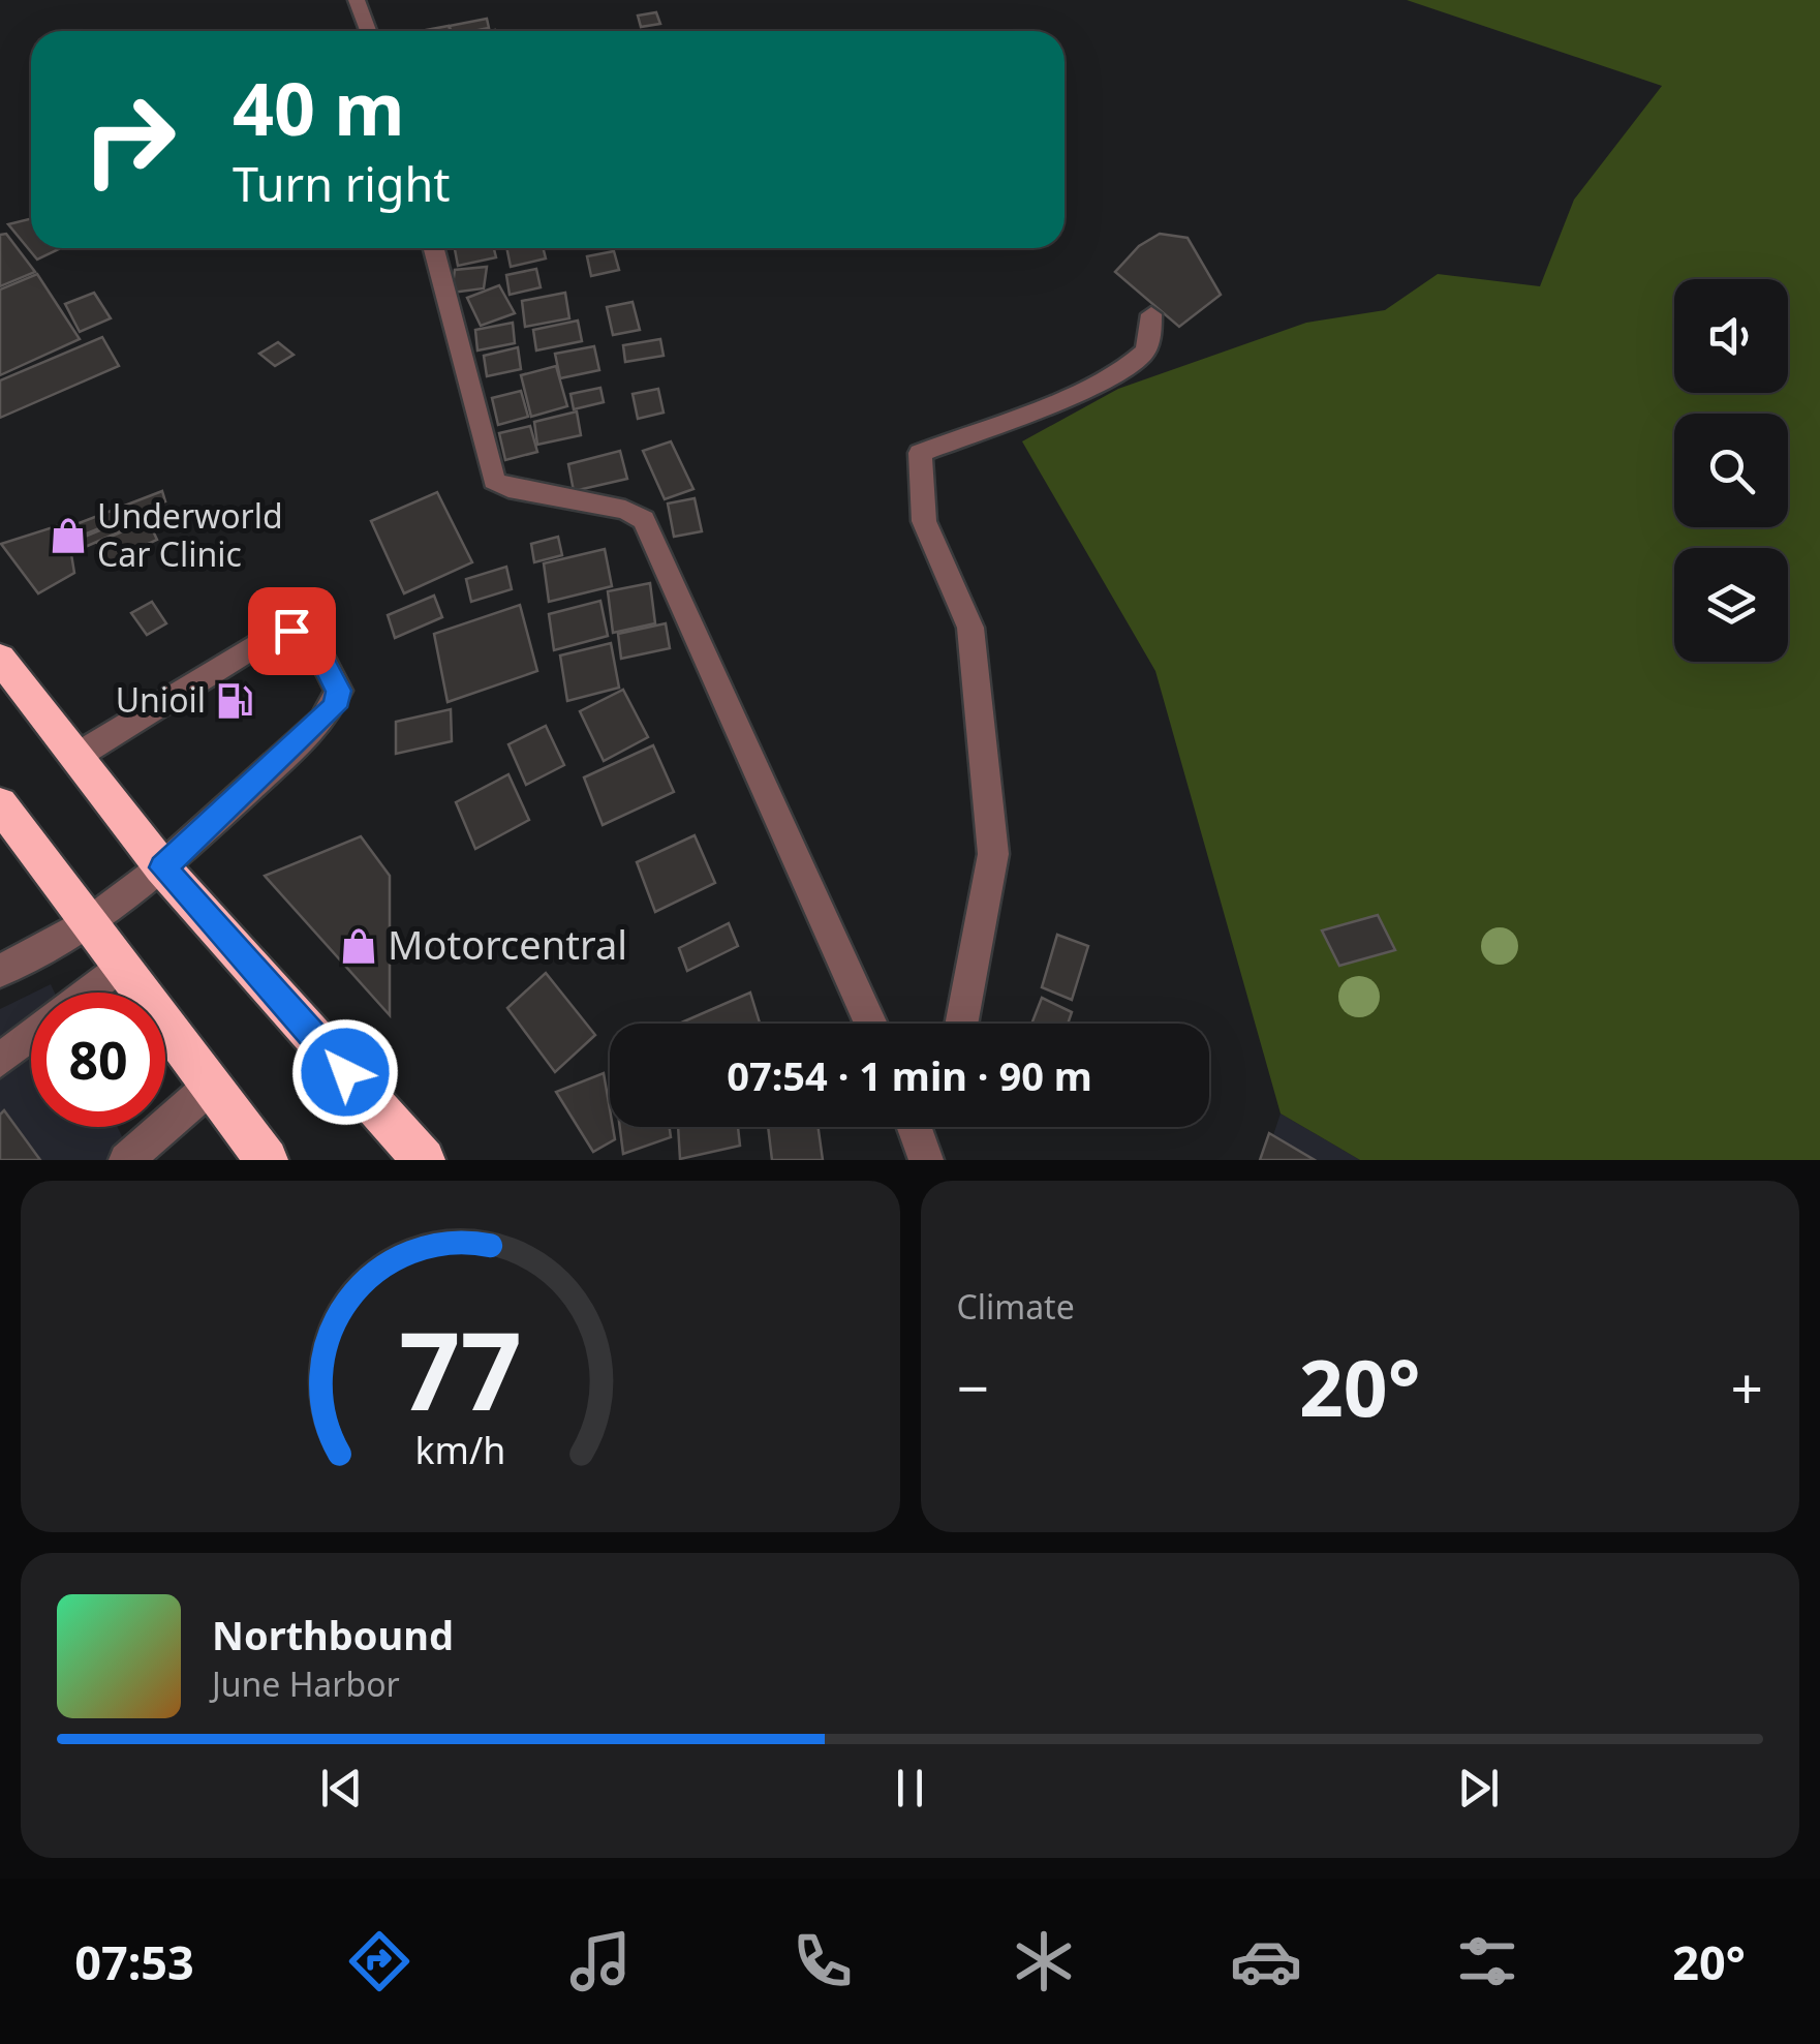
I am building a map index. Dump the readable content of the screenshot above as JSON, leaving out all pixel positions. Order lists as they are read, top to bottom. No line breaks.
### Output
{"places":{"shop":["Underworld Car Clinic","Motorcentral"],"fuel station":["Unioil"]},"page":{"turn":["40 m","Turn right"],"limit":"80","trip":"07:54 · 1 min · 90 m","tile":"Climate","heat":["−","20°","+"],"song":["Northbound","June Harbor"],"tabs":["07:53","20°"],"gauge":["77","km/h"]}}
